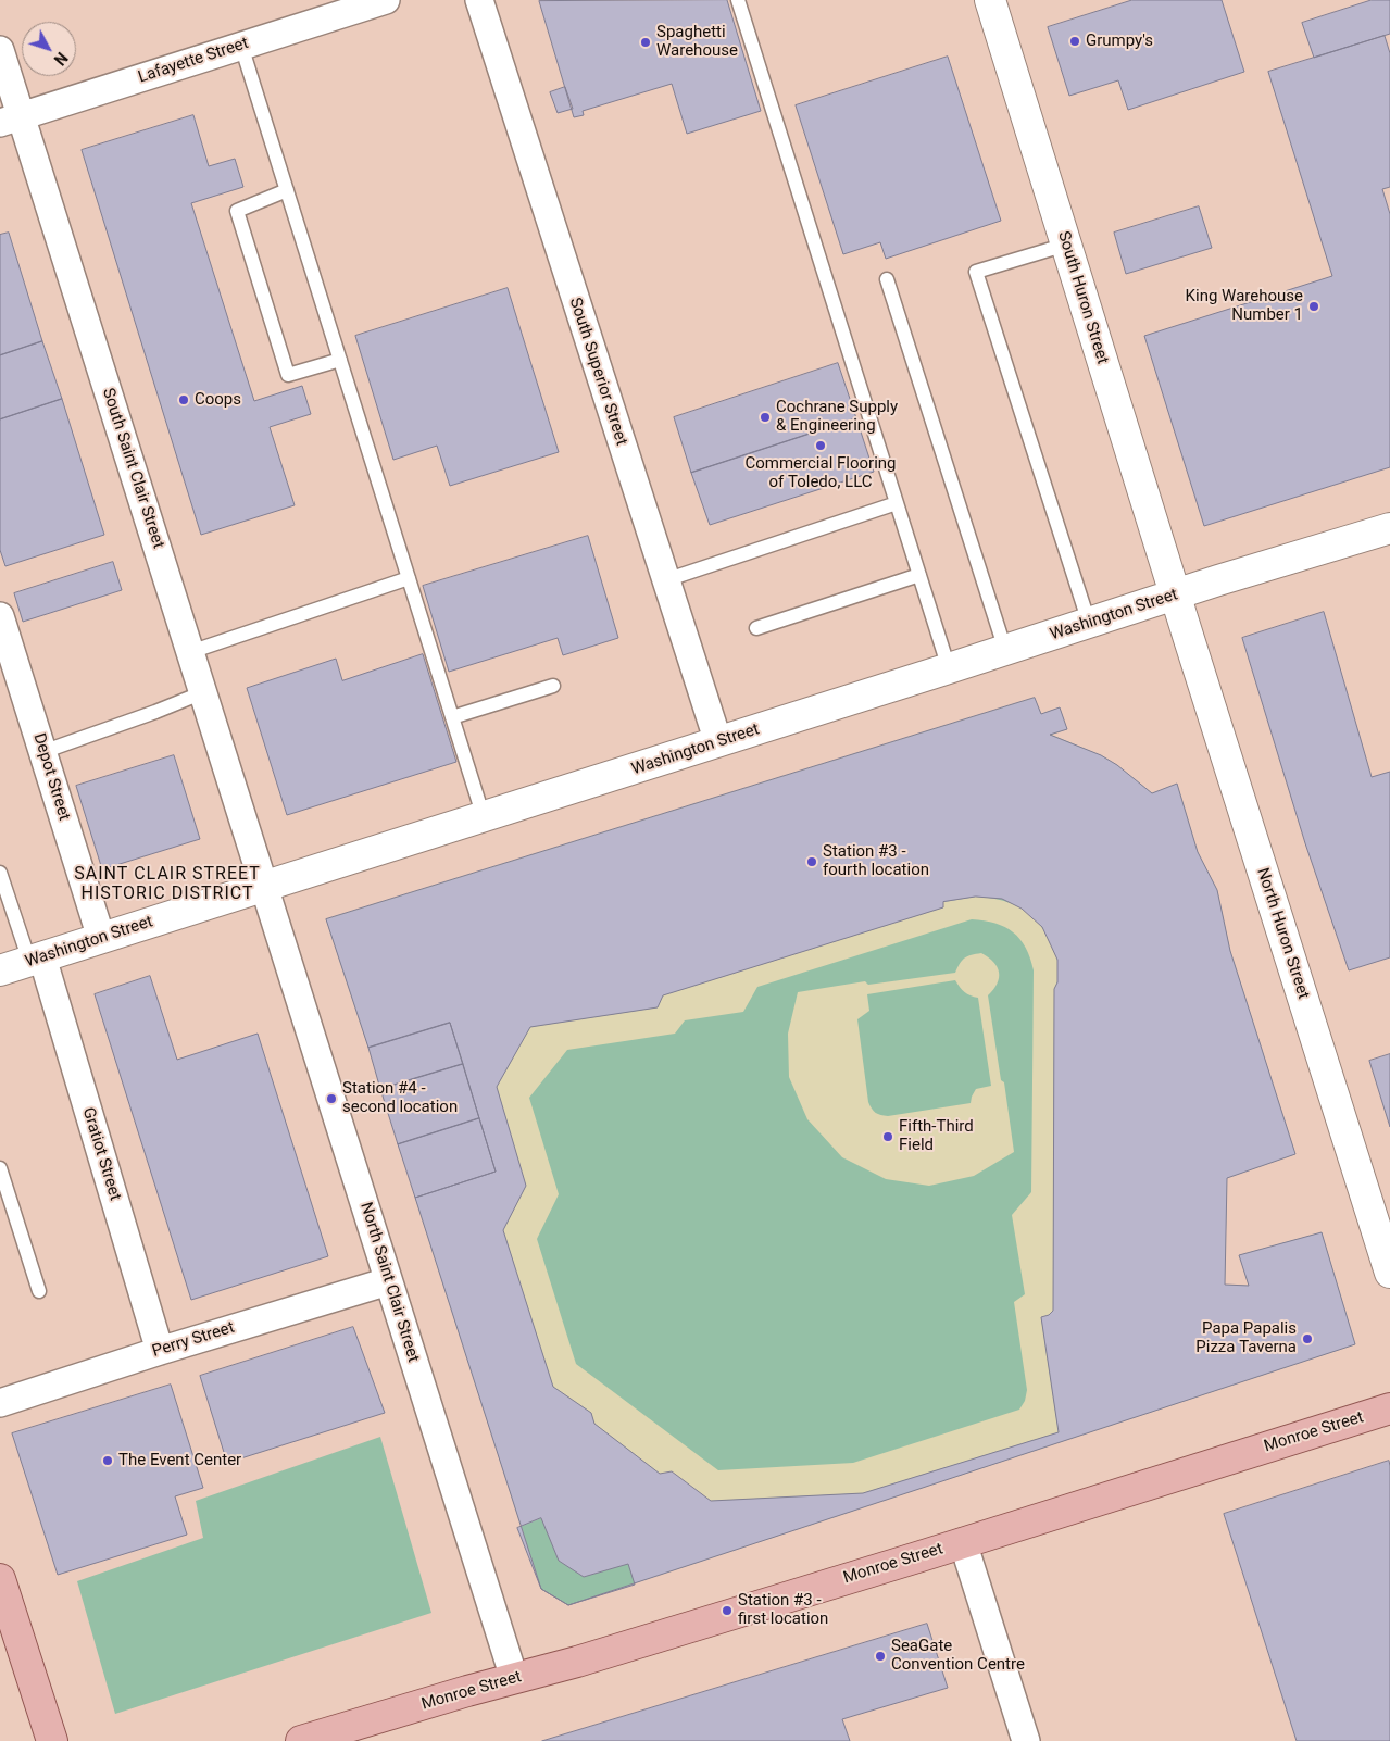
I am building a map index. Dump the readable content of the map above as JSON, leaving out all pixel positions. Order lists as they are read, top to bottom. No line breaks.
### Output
{"streets":{"main road":["Monroe Street"],"street":["Lafayette Street","South Huron Street","South Superior Street","South Saint Clair Street","Washington Street","Depot Street","North Huron Street","Gratiot Street","North Saint Clair Street","Perry Street"]},"crossings":[["Lafayette Street","South Saint Clair Street"],["South Huron Street","Washington Street"],["South Huron Street","North Huron Street"],["South Superior Street","Washington Street"],["South Saint Clair Street","Washington Street"],["South Saint Clair Street","North Saint Clair Street"],["Washington Street","Depot Street"],["Washington Street","North Huron Street"],["Washington Street","Gratiot Street"],["Washington Street","North Saint Clair Street"],["Gratiot Street","Perry Street"],["North Saint Clair Street","Perry Street"],["North Saint Clair Street","Monroe Street"]],"districts":["SAINT CLAIR STREET HISTORIC DISTRICT"],"places":["Grumpy's","Spaghetti Warehouse","King Warehouse Number 1","Coops","Cochrane Supply & Engineering","Commercial Flooring of Toledo, LLC","Station #3 - fourth location","Station #4 - second location","Fifth-Third Field","Papa Papalis Pizza Taverna","The Event Center","Station #3 - first location","SeaGate Convention Centre"],"north":"bottom right"}
